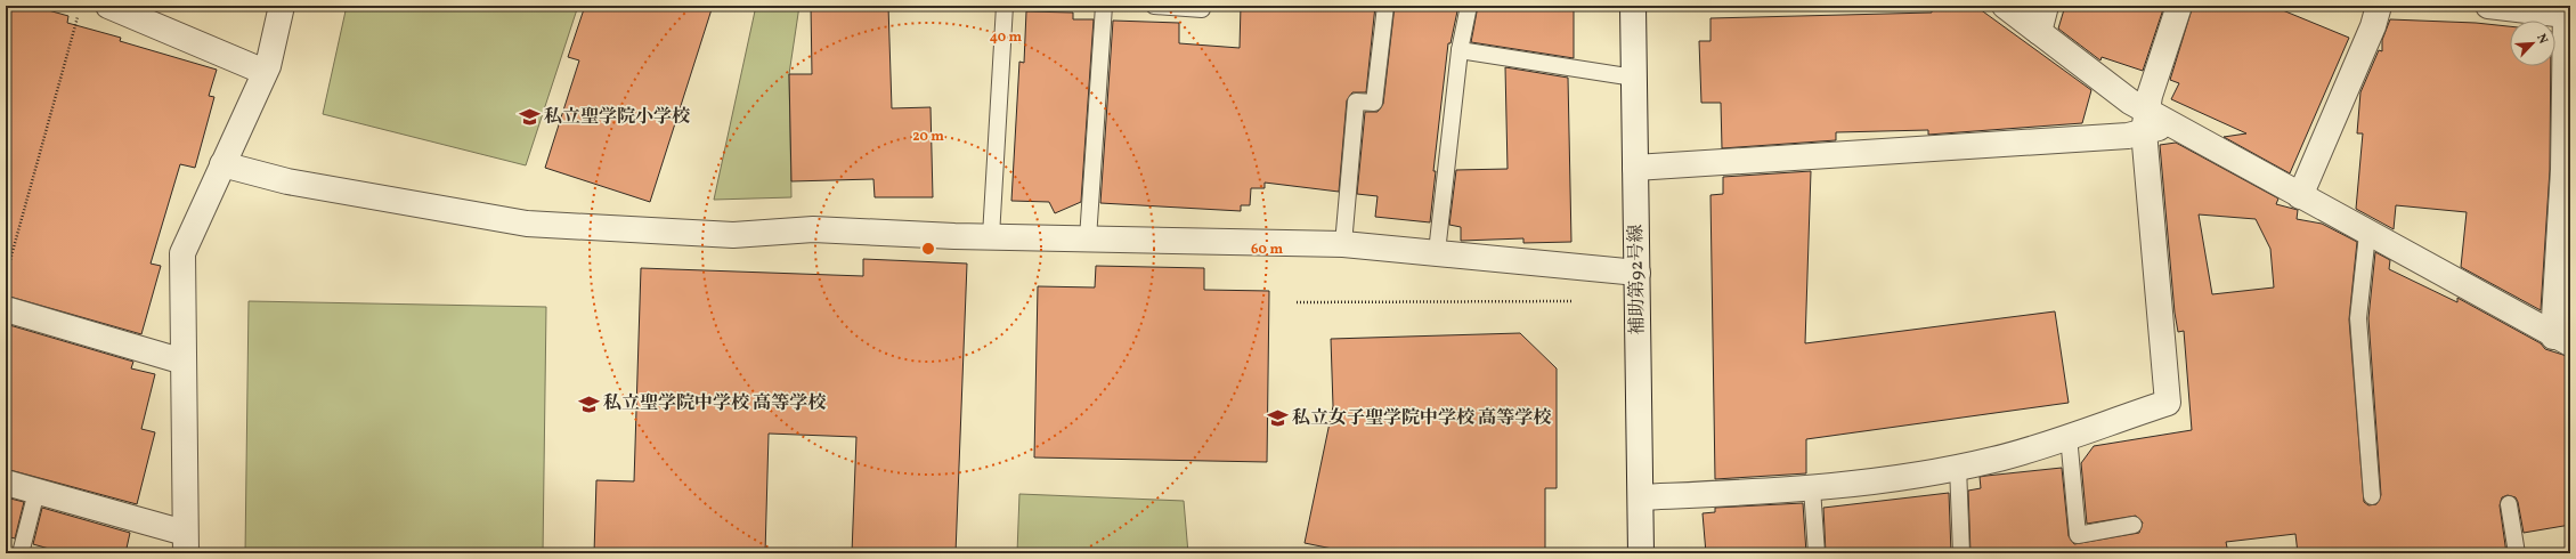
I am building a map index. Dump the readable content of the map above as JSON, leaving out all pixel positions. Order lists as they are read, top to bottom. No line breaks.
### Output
{"streets":{"street":["補助第92号線"]},"places":{"school or university":["私立聖学院小学校","私立聖学院中学校 高等学校","私立女子聖学院中学校 高等学校"]},"north":"top right","rings":["40 m","20 m","60 m"]}
